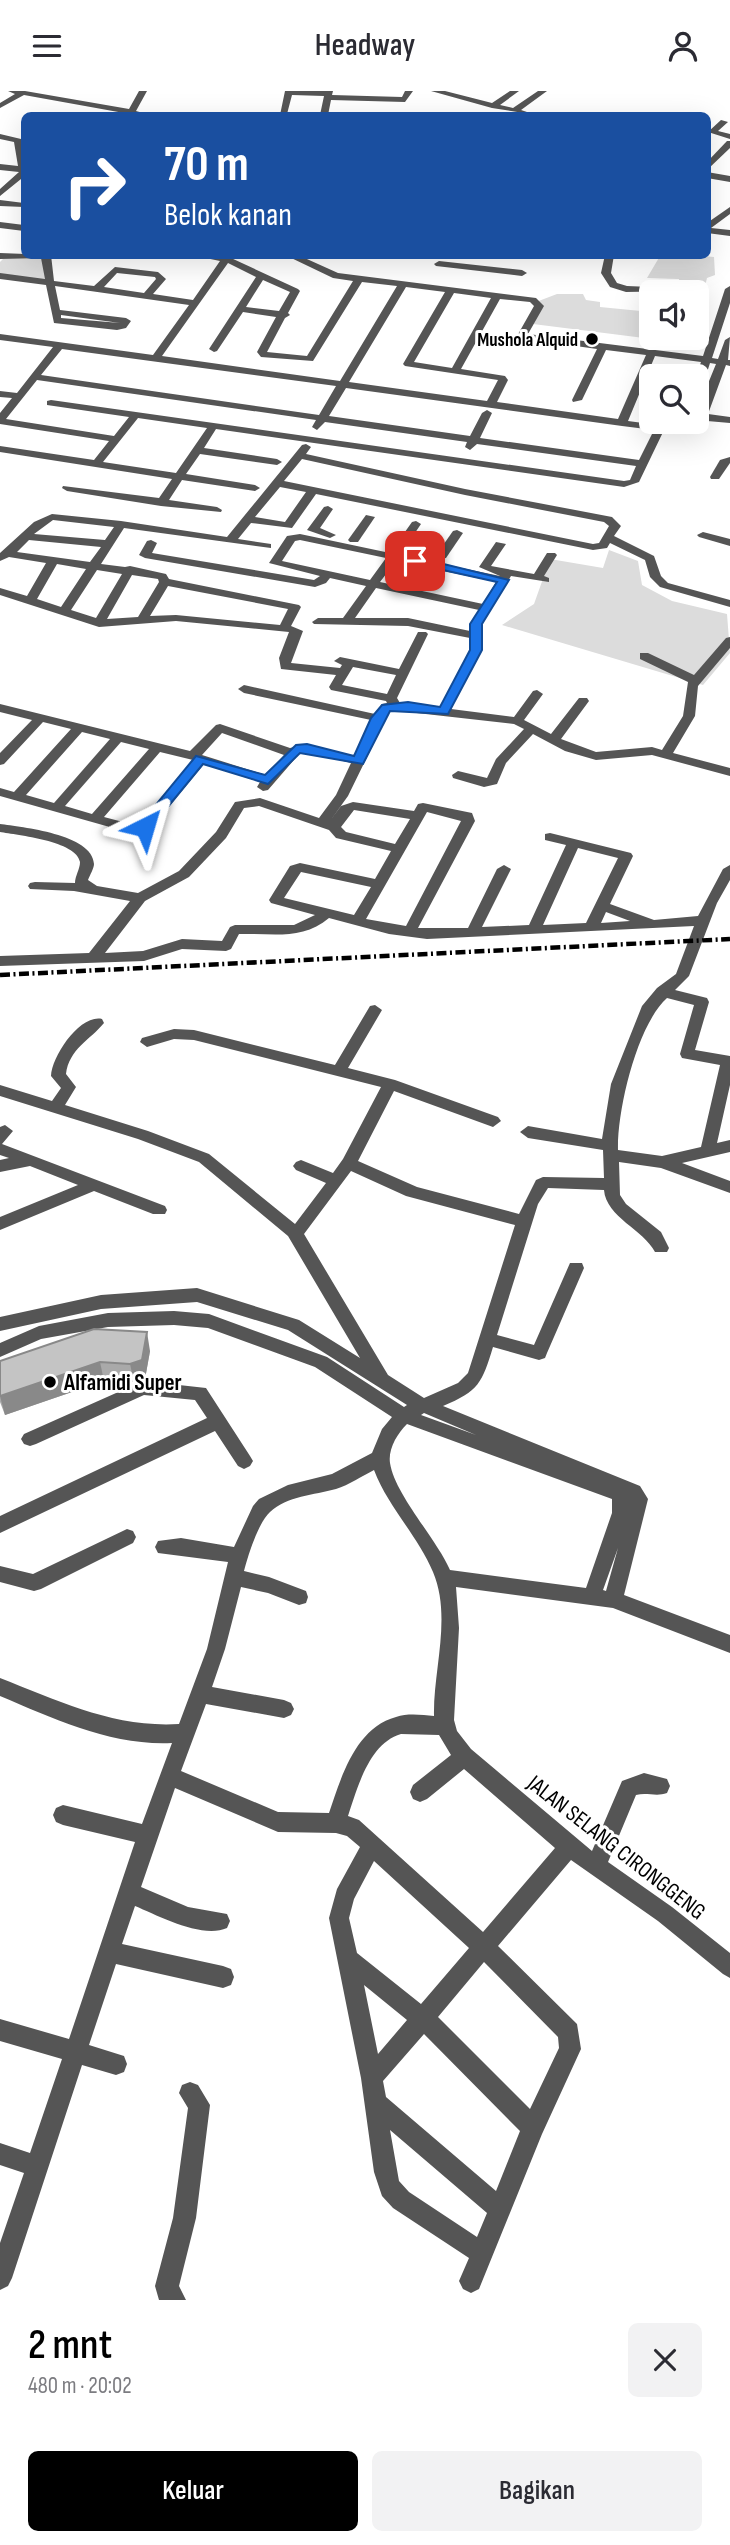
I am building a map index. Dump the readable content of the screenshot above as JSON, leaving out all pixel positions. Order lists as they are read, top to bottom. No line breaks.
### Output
{"streets":{"street":["JALAN SELANG CIRONGGENG"]},"places":["Mushola Alquid","Alfamidi Super"],"page":{"header":"Headway","turn":["70 m","Belok kanan"],"heading":["2 mnt","480 m · 20:02"],"buttons":["Keluar","Bagikan"]}}
